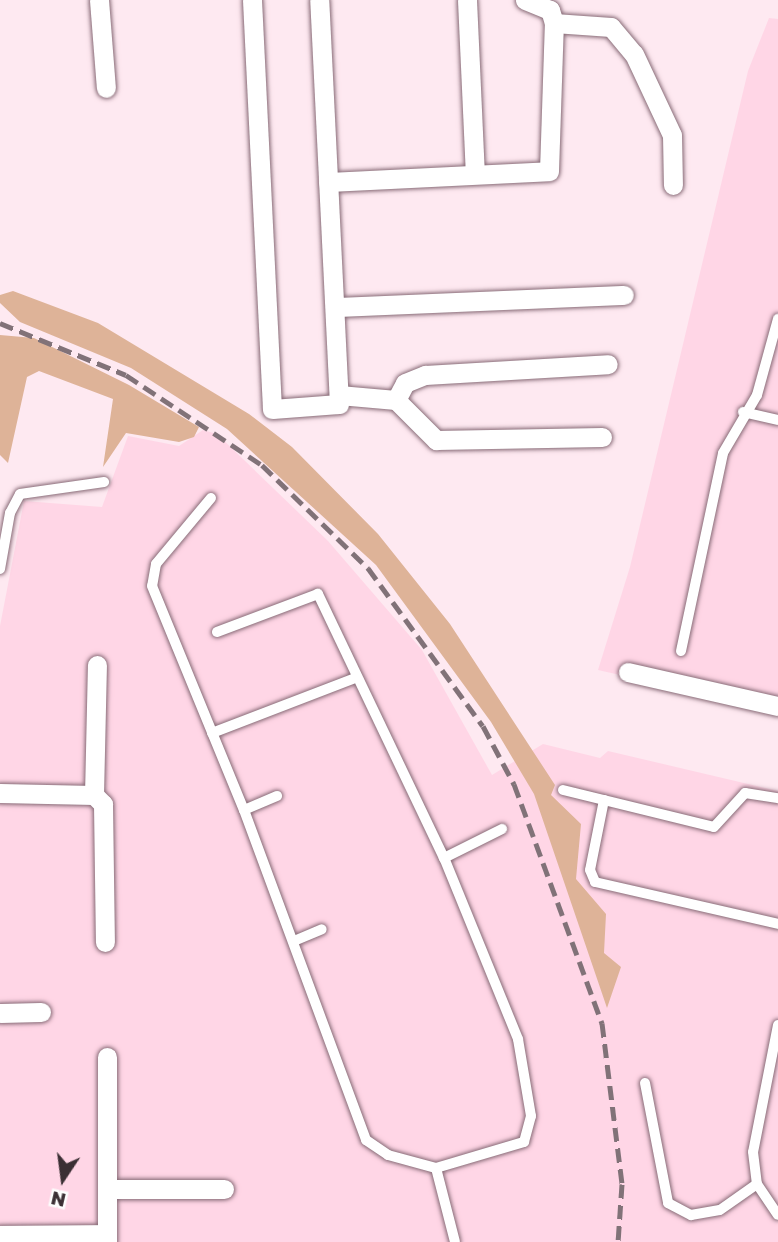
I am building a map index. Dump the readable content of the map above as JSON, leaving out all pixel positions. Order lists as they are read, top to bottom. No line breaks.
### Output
{"north":"bottom"}
